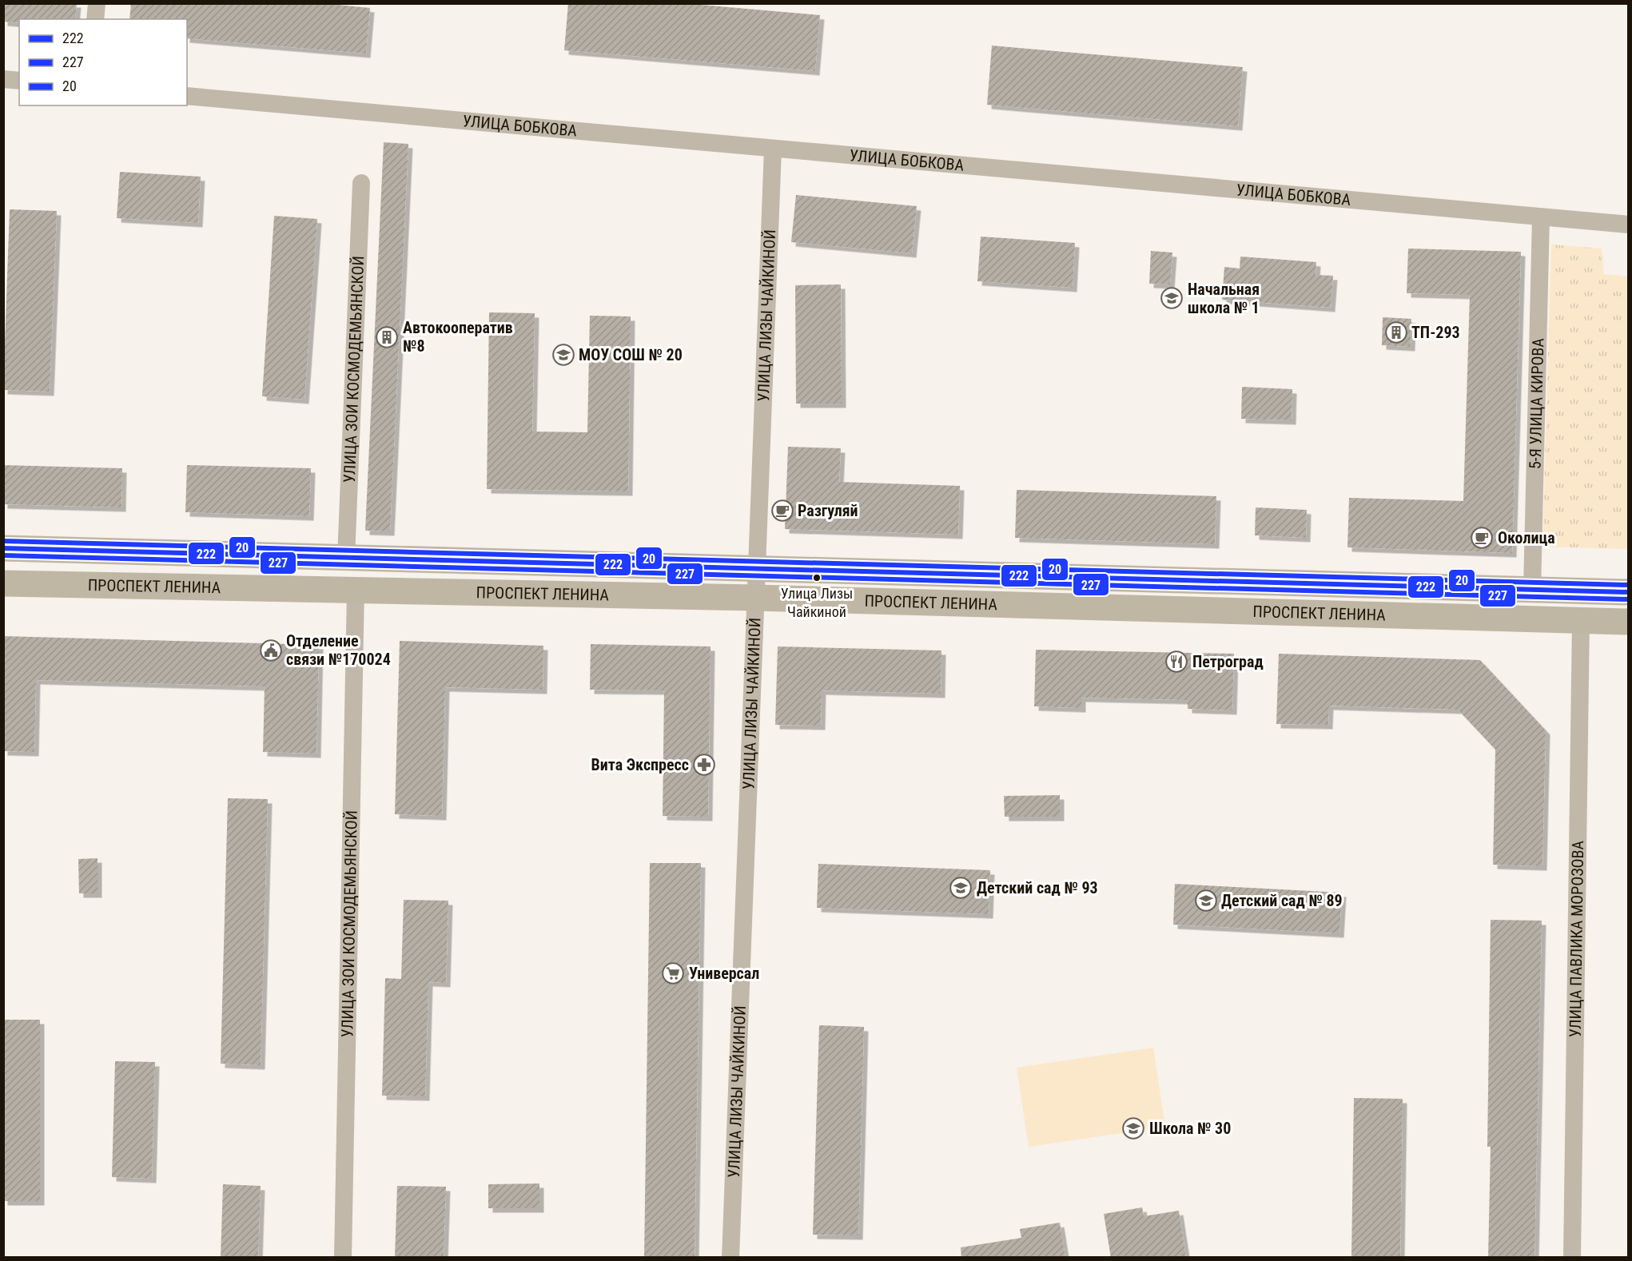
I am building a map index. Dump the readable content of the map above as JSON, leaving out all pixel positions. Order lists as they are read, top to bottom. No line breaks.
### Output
{"streets":{"main road":["ПРОСПЕКТ ЛЕНИНА"],"street":["УЛИЦА БОБКОВА","УЛИЦА ЛИЗЫ ЧАЙКИНОЙ","УЛИЦА ЗОИ КОСМОДЕМЬЯНСКОЙ","5-Я УЛИЦА КИРОВА","УЛИЦА ПАВЛИКА МОРОЗОВА"]},"crossings":[["УЛИЦА БОБКОВА","УЛИЦА ЛИЗЫ ЧАЙКИНОЙ"],["УЛИЦА БОБКОВА","5-Я УЛИЦА КИРОВА"],["УЛИЦА ЛИЗЫ ЧАЙКИНОЙ","ПРОСПЕКТ ЛЕНИНА"],["УЛИЦА ЗОИ КОСМОДЕМЬЯНСКОЙ","ПРОСПЕКТ ЛЕНИНА"],["5-Я УЛИЦА КИРОВА","ПРОСПЕКТ ЛЕНИНА"],["ПРОСПЕКТ ЛЕНИНА","УЛИЦА ПАВЛИКА МОРОЗОВА"]],"places":{"school or university":["Начальная школа № 1","МОУ СОШ № 20","Детский сад № 93","Детский сад № 89","Школа № 30"],"building":["ТП-293","Автокооператив №8"],"cafe":["Разгуляй","Околица"],"other":["Улица Лизы Чайкиной"],"public building":["Отделение связи №170024"],"restaurant":["Петроград"],"pharmacy":["Вита Экспресс"],"supermarket":["Универсал"]},"lines":["transit line 20","transit line 222","transit line 227"],"legend":["222","227","20"]}
